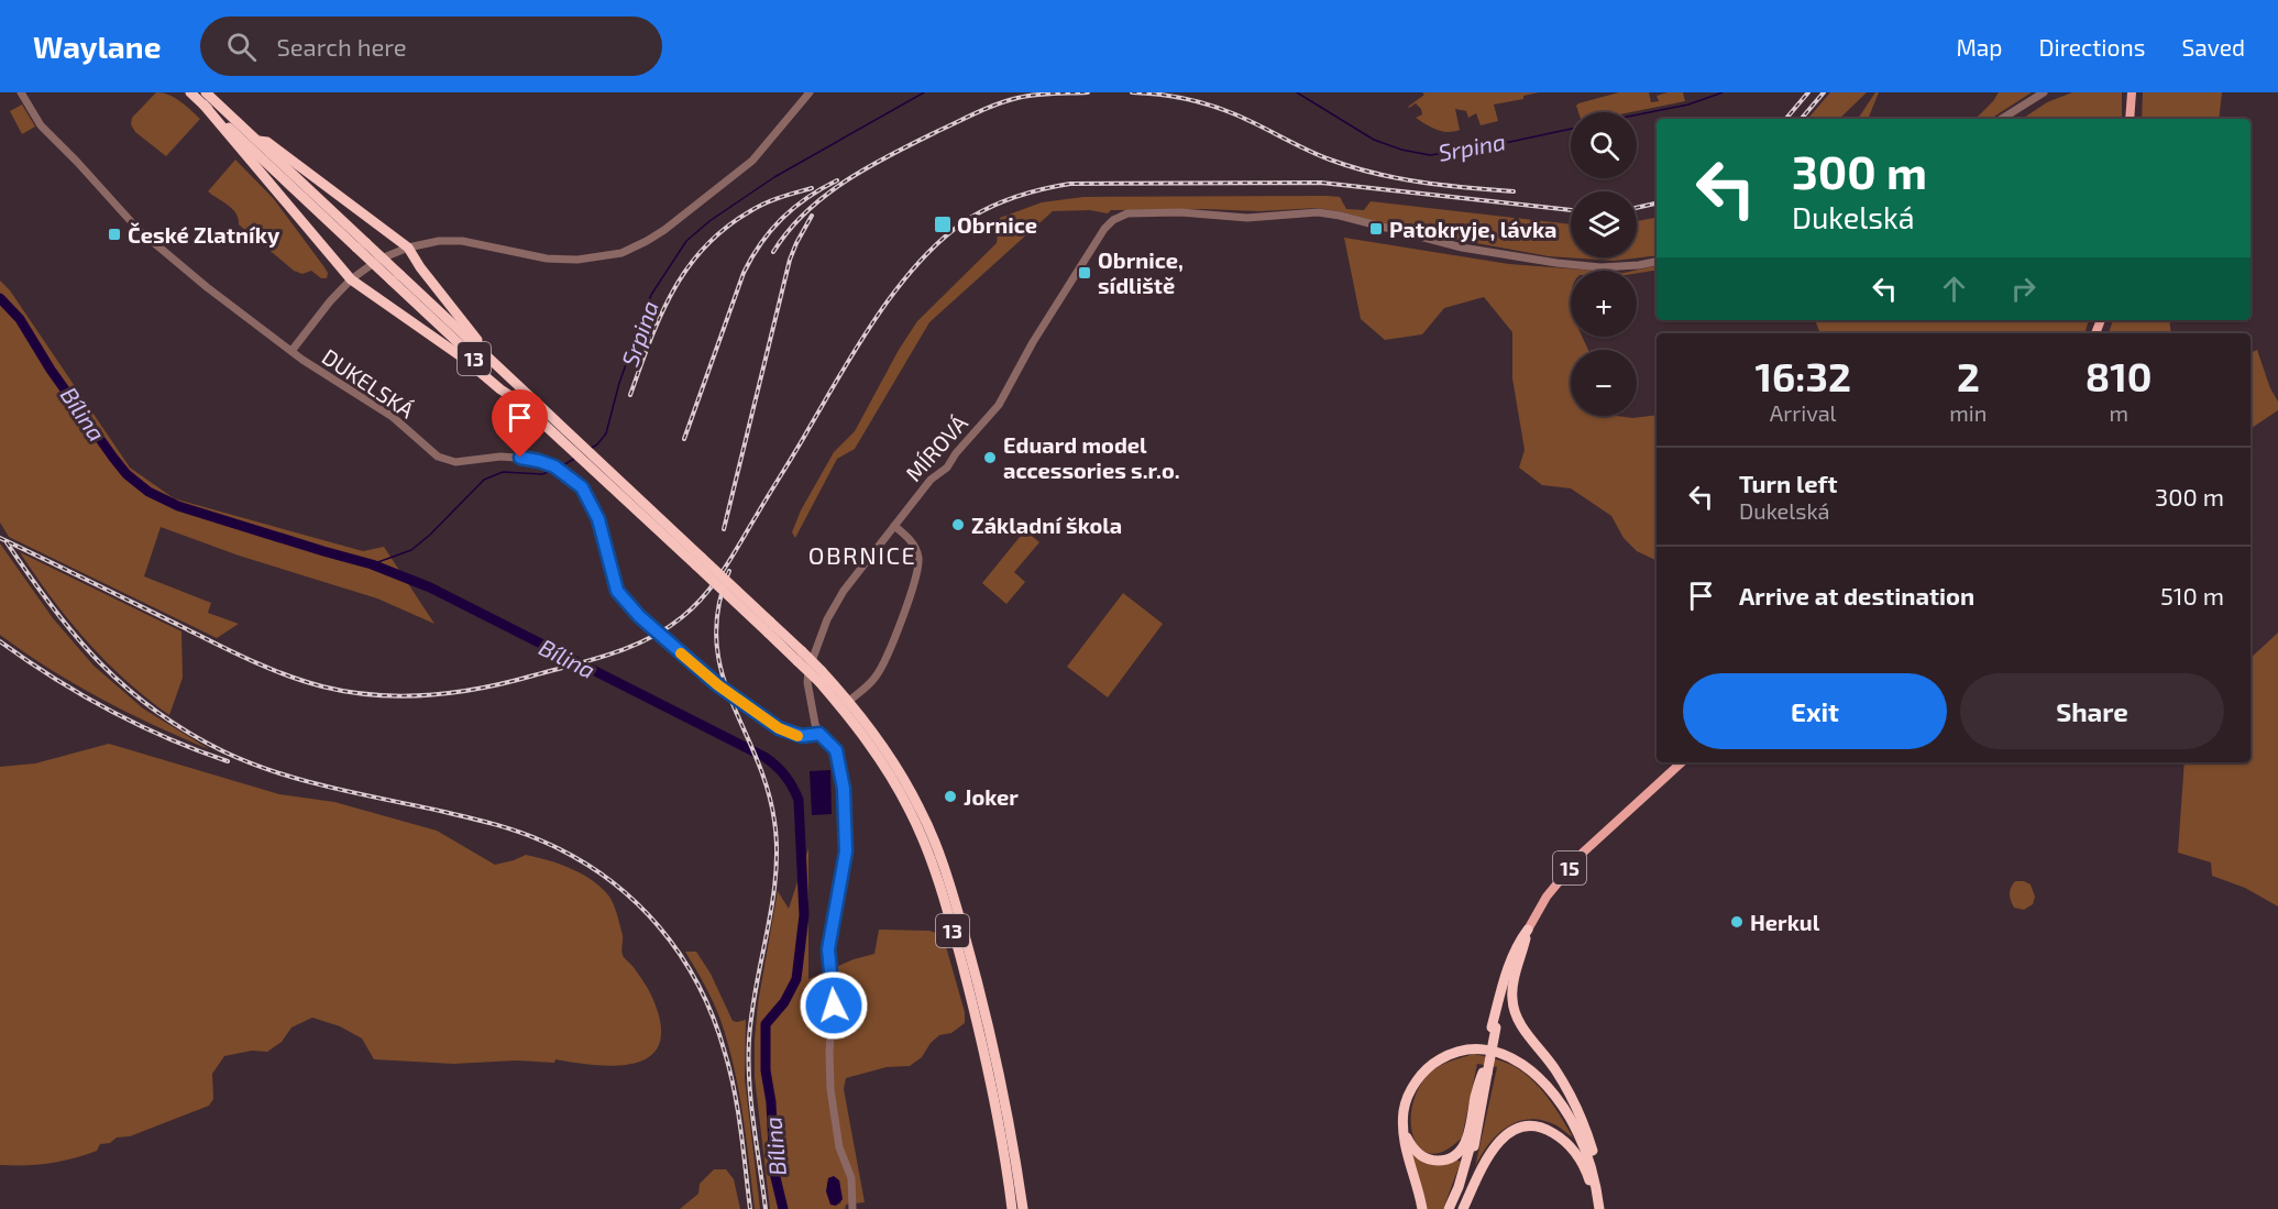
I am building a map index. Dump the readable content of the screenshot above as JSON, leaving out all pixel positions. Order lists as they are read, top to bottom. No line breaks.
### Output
{"streets":{"highway":["13"],"main road":["15"],"street":["DUKELSKÁ","MÍROVÁ"]},"crossings":[["DUKELSKÁ","MÍROVÁ"]],"districts":["OBRNICE"],"water":["Srpina","Bílina"],"places":{"transit":["Obrnice","Patokryje, lávka","České Zlatníky","Obrnice, sídliště"],"other":["Eduard model accessories s.r.o.","Základní škola","Joker","Herkul"]},"page":{"header":"Waylane","search":"Search here","nav":["Map","Directions","Saved"],"map_buttons":["+","−"],"turn":["300 m","Dukelská"],"eta":["16:32","Arrival","2","min","810","m"],"list":[{"name":"Turn left","note":"Dukelská","value":"300 m"},{"name":"Arrive at destination","value":"510 m"}],"buttons":["Exit","Share"]}}
